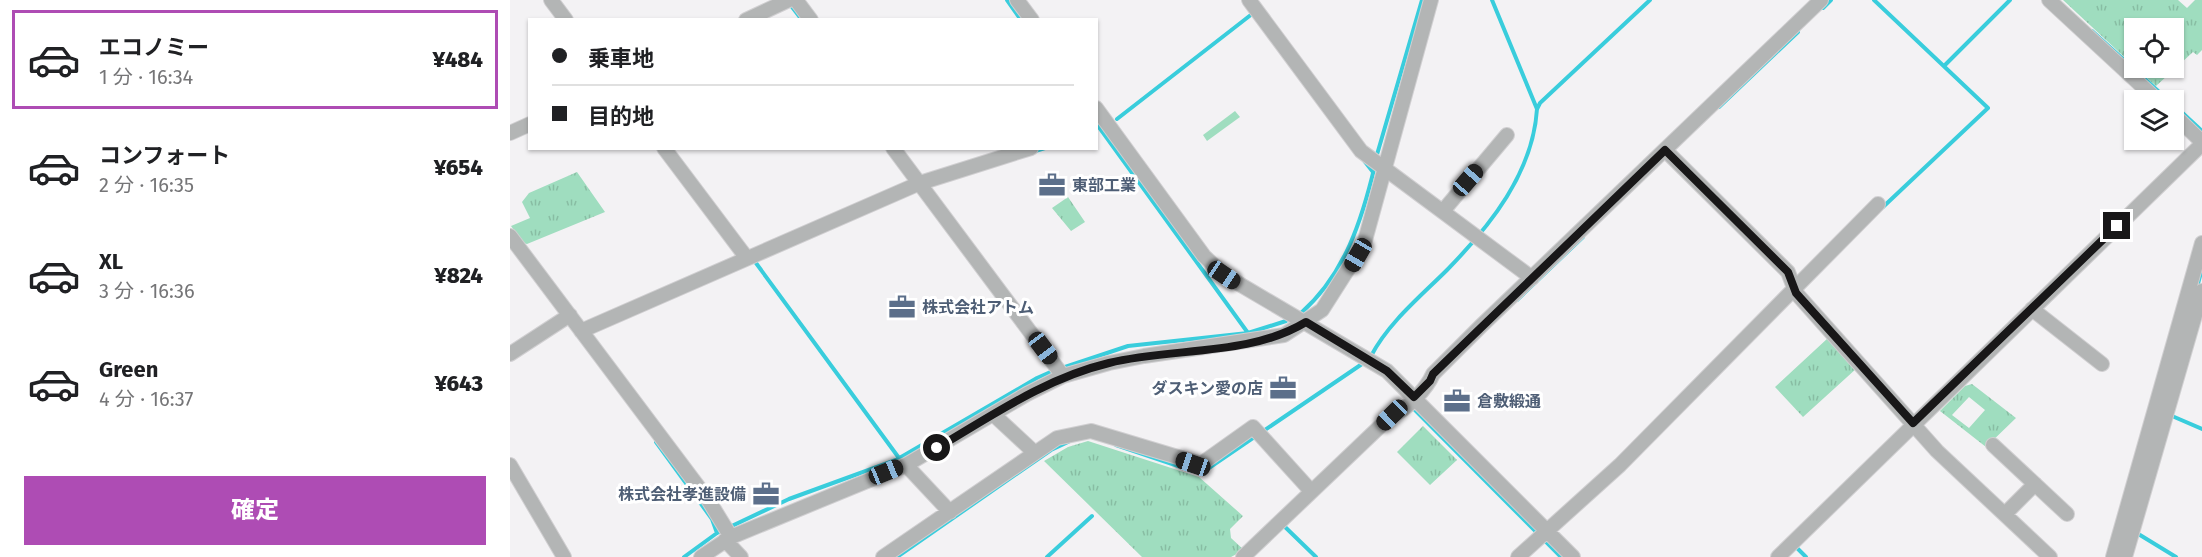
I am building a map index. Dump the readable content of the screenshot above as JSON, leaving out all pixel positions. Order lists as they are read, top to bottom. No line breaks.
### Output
{"places":{"office":["東部工業","株式会社アトム","ダスキン愛の店","倉敷緞通","株式会社孝進設備"]},"page":{"list":[{"name":"エコノミー","note":"1 分 · 16:34","value":"¥484"},{"name":"コンフォート","note":"2 分 · 16:35","value":"¥654"},{"name":"XL","note":"3 分 · 16:36","value":"¥824"},{"name":"Green","note":"4 分 · 16:37","value":"¥643"}],"banner":["乗車地","目的地"],"buttons":"確定"}}
